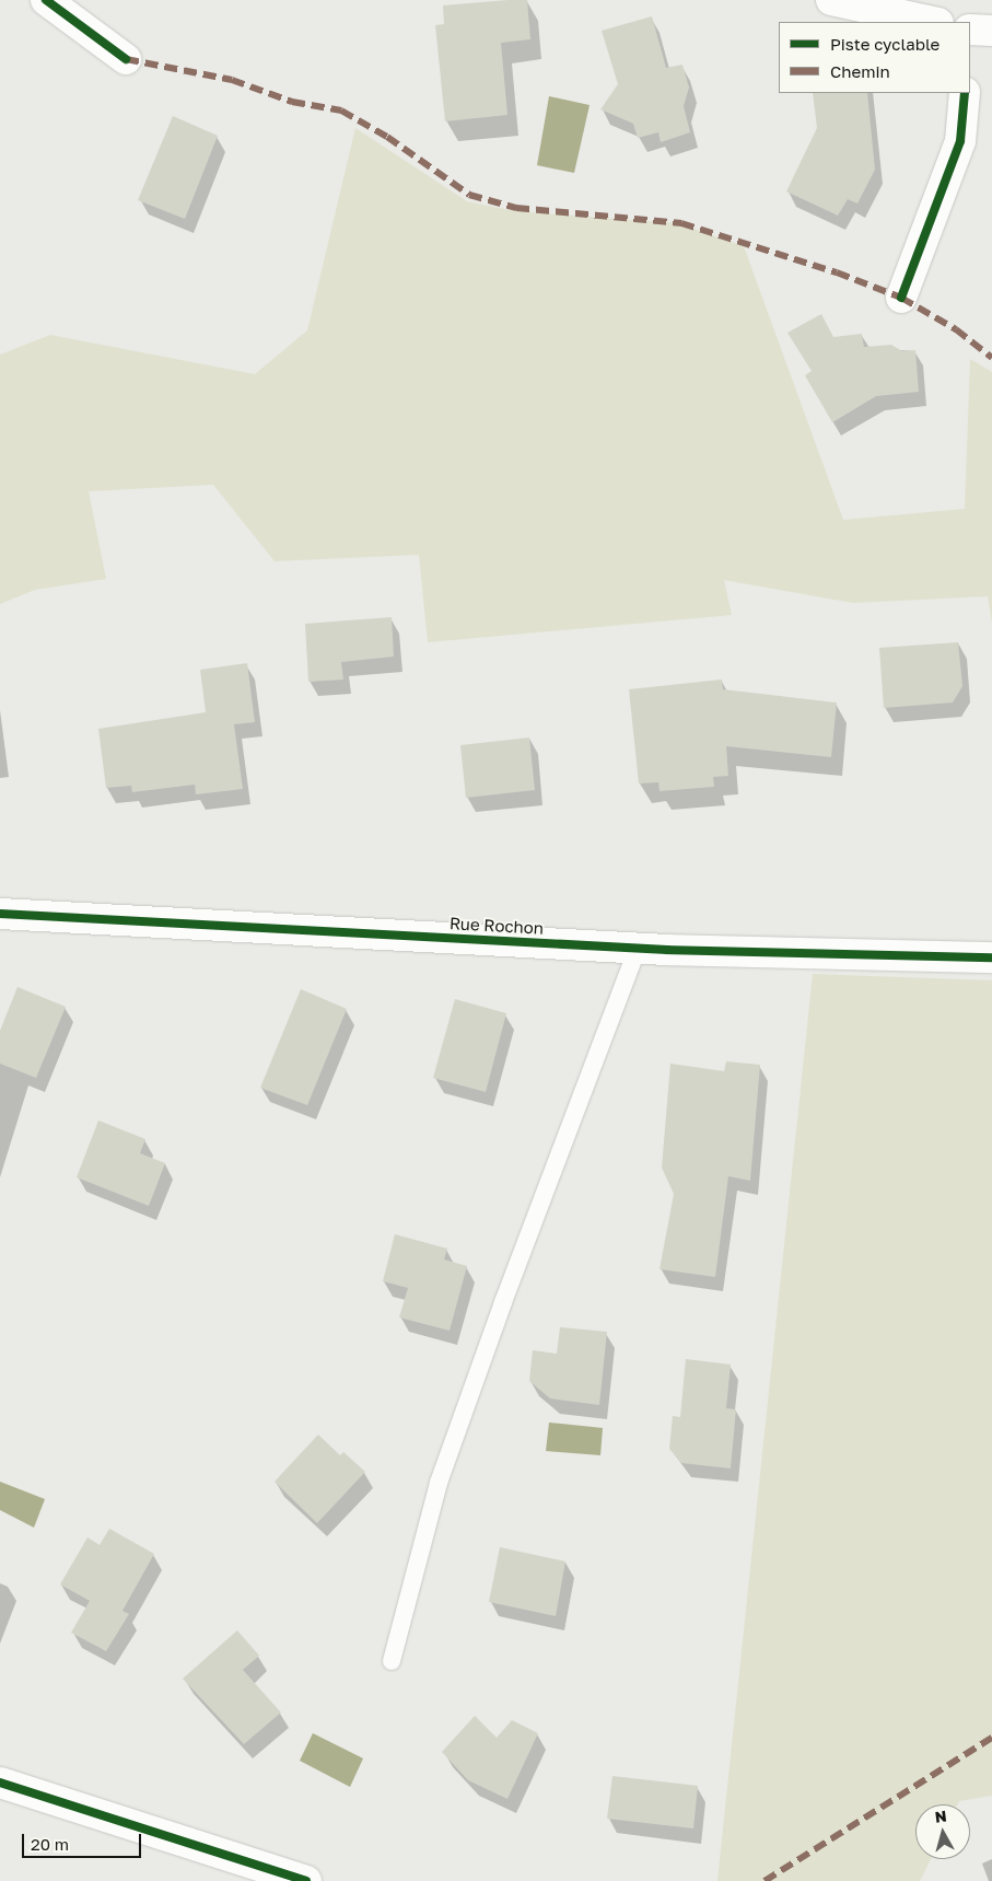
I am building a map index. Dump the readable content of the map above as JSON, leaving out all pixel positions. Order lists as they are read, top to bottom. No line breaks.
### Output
{"streets":{"street":["Rue Rochon"]},"legend":["Piste cyclable","Chemin"],"scale_bar":"20 m","north":"top"}
